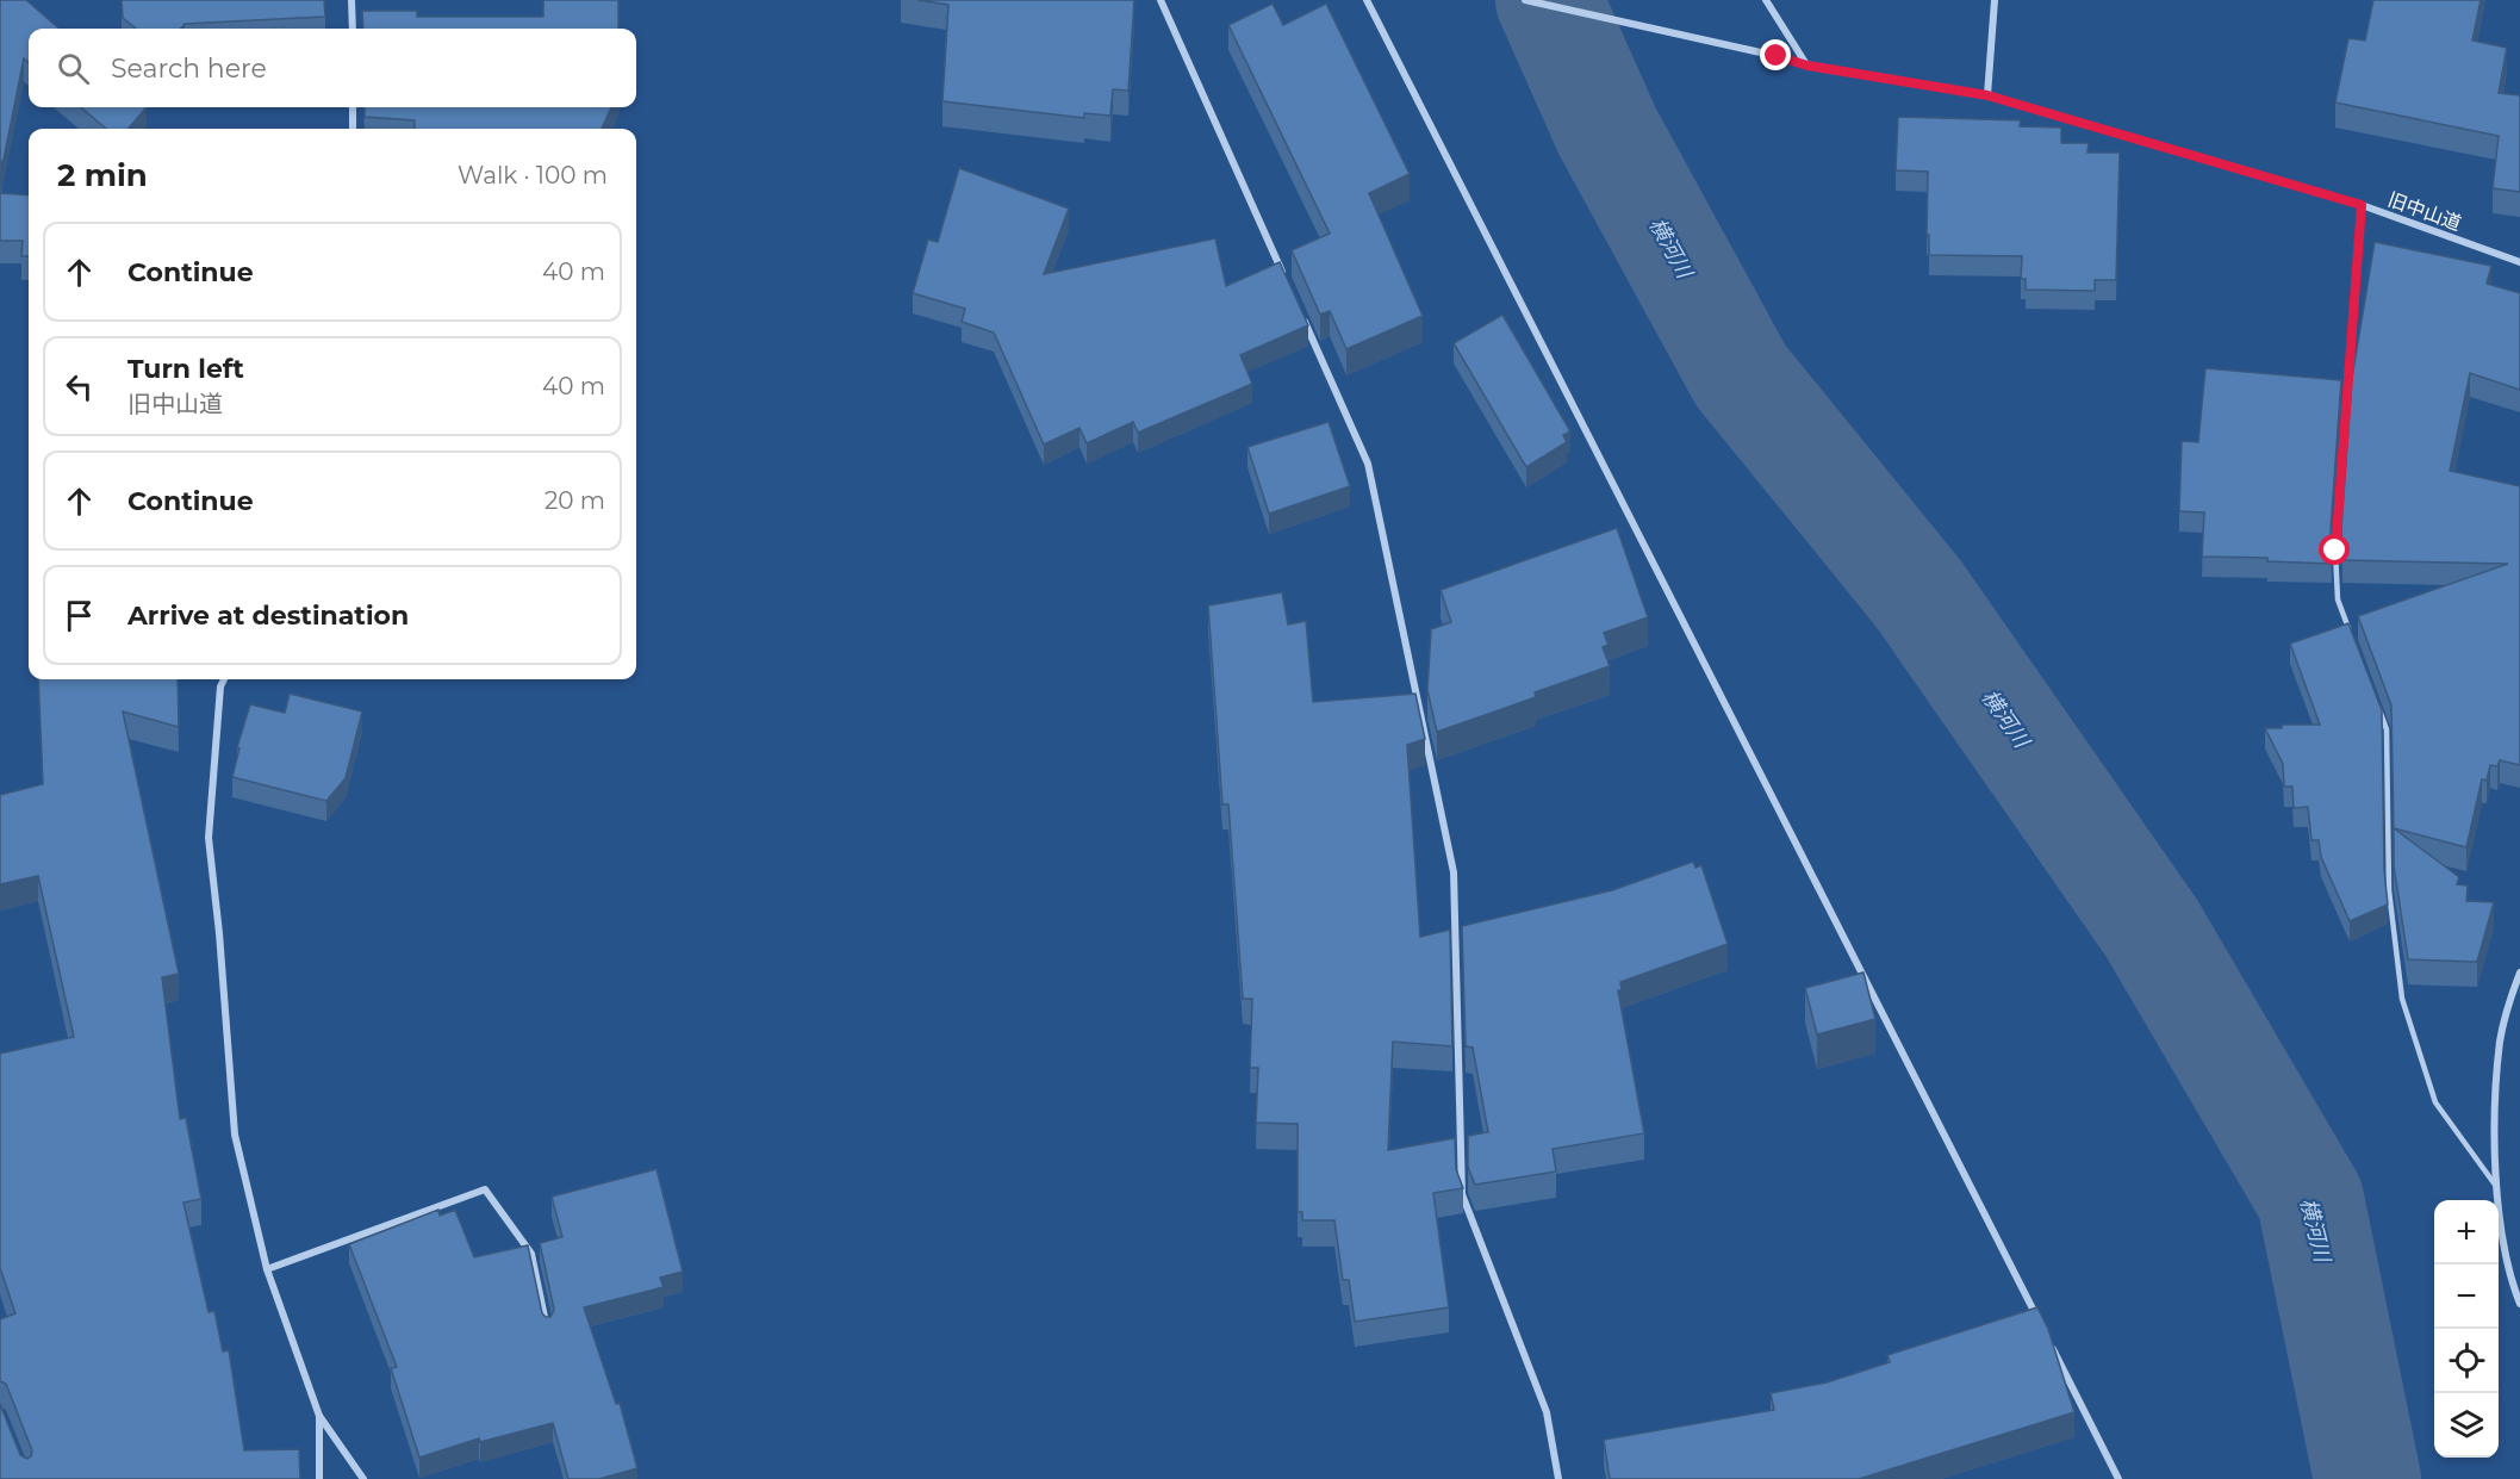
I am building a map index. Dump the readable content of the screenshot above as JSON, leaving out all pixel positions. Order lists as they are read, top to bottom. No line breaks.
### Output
{"streets":{"street":["旧中山道"]},"water":["横河川"],"page":{"search":"Search here","heading":["2 min","Walk · 100 m"],"list":[["Continue","40 m"],["Turn left","旧中山道","40 m"],["Continue","20 m"],"Arrive at destination"],"map_buttons":["+","−"]}}
